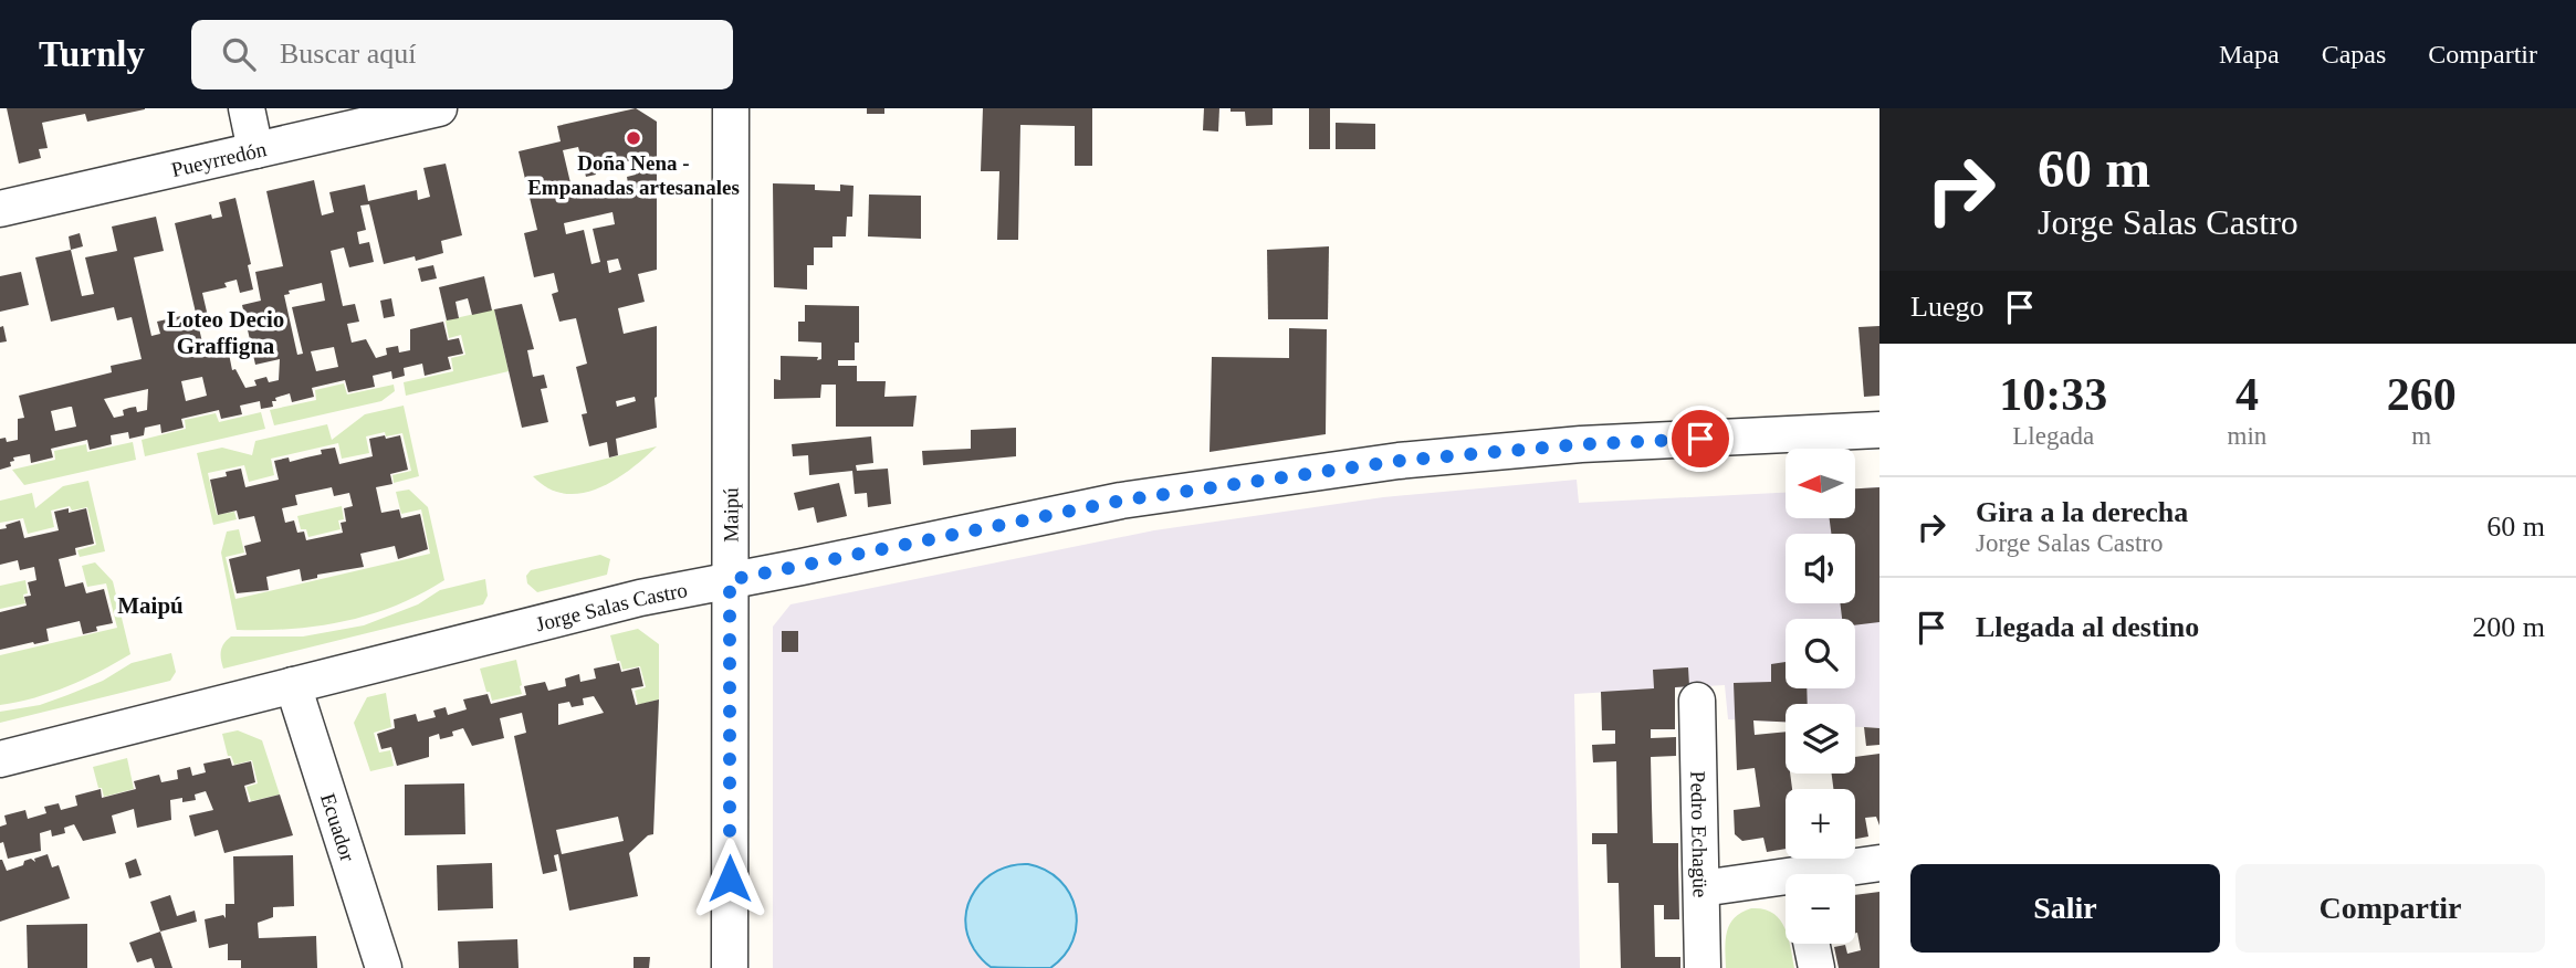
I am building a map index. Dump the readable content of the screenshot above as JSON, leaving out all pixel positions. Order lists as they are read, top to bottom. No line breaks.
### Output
{"streets":{"street":["Pueyrredón","Maipú","Jorge Salas Castro","Ecuador","Pedro Echagüe"]},"crossings":[["Maipú","Jorge Salas Castro"],["Jorge Salas Castro","Ecuador"]],"districts":["Loteo Decio Graffigna","Maipú"],"places":["Doña Nena - Empanadas artesanales"],"north":"left","page":{"header":"Turnly","search":"Buscar aquí","nav":["Mapa","Capas","Compartir"],"turn":["60 m","Jorge Salas Castro"],"then":"Luego","eta":["10:33","Llegada","4","min","260","m"],"map_buttons":["+","−"],"list":[{"name":"Gira a la derecha","note":"Jorge Salas Castro","value":"60 m"},{"name":"Llegada al destino","value":"200 m"}],"buttons":["Salir","Compartir"]}}
